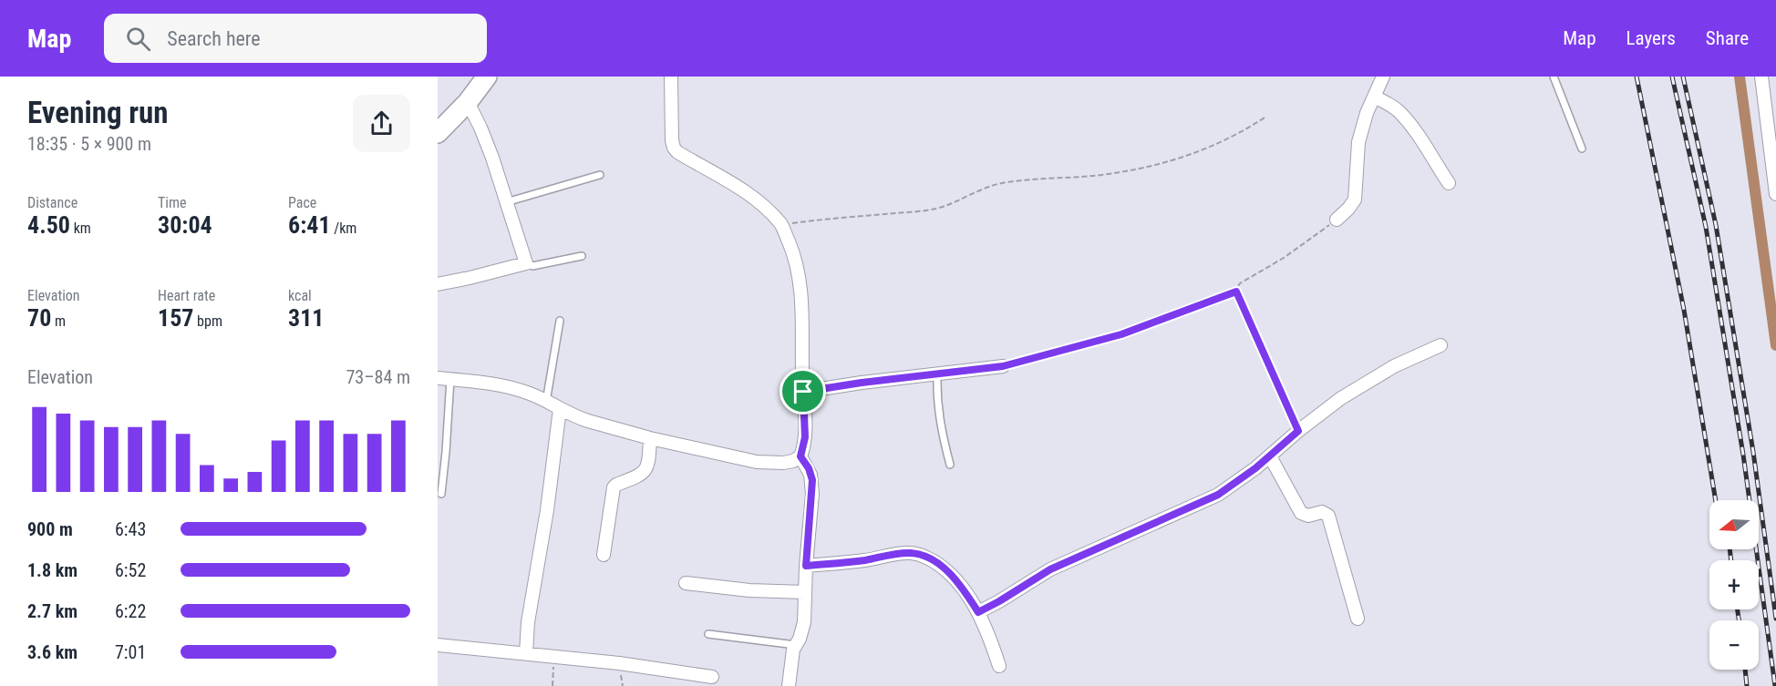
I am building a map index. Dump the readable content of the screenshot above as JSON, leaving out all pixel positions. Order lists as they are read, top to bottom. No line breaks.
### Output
{"north":"left","page":{"header":"Map","search":"Search here","nav":["Map","Layers","Share"],"heading":["Evening run","18:35 · 5 × 900 m"],"stats":[["Distance","4.50 km"],["Time","30:04"],["Pace","6:41 /km"],["Elevation","70 m"],["Heart rate","157 bpm"],["kcal","311"]],"chart":["Elevation","73–84 m"],"map_buttons":["+","−"],"list":[{"name":"900 m","note":"6:43"},{"name":"1.8 km","note":"6:52"},{"name":"2.7 km","note":"6:22"},{"name":"3.6 km","note":"7:01"}]}}
